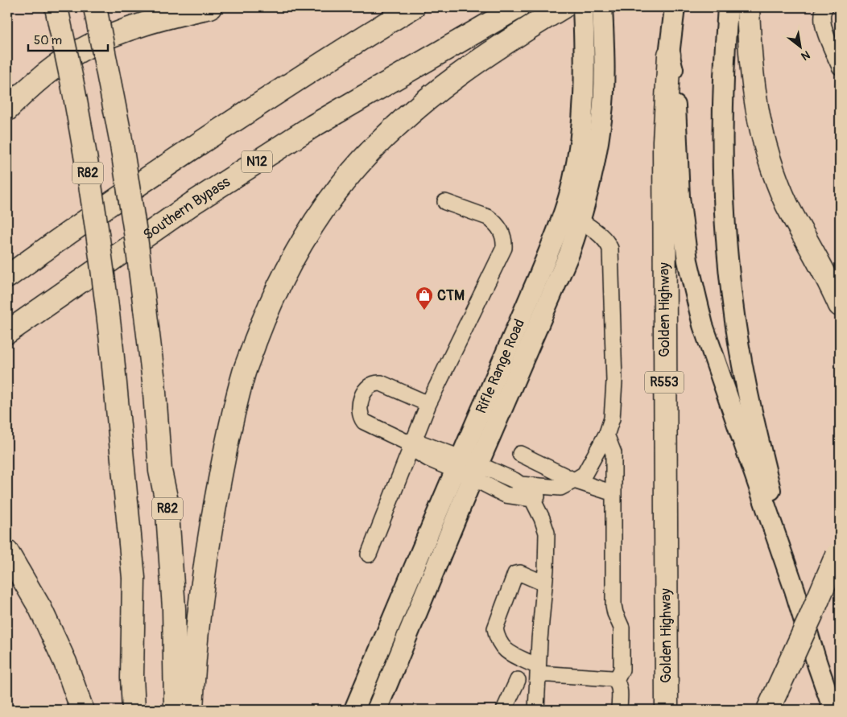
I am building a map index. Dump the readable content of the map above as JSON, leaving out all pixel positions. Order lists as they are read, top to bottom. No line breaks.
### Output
{"streets":{"highway":["N12","R82","Southern Bypass","Golden Highway","R553"],"main road":["Rifle Range Road"]},"places":{"shop":["CTM"]},"scale_bar":"50 m","north":"bottom right"}
